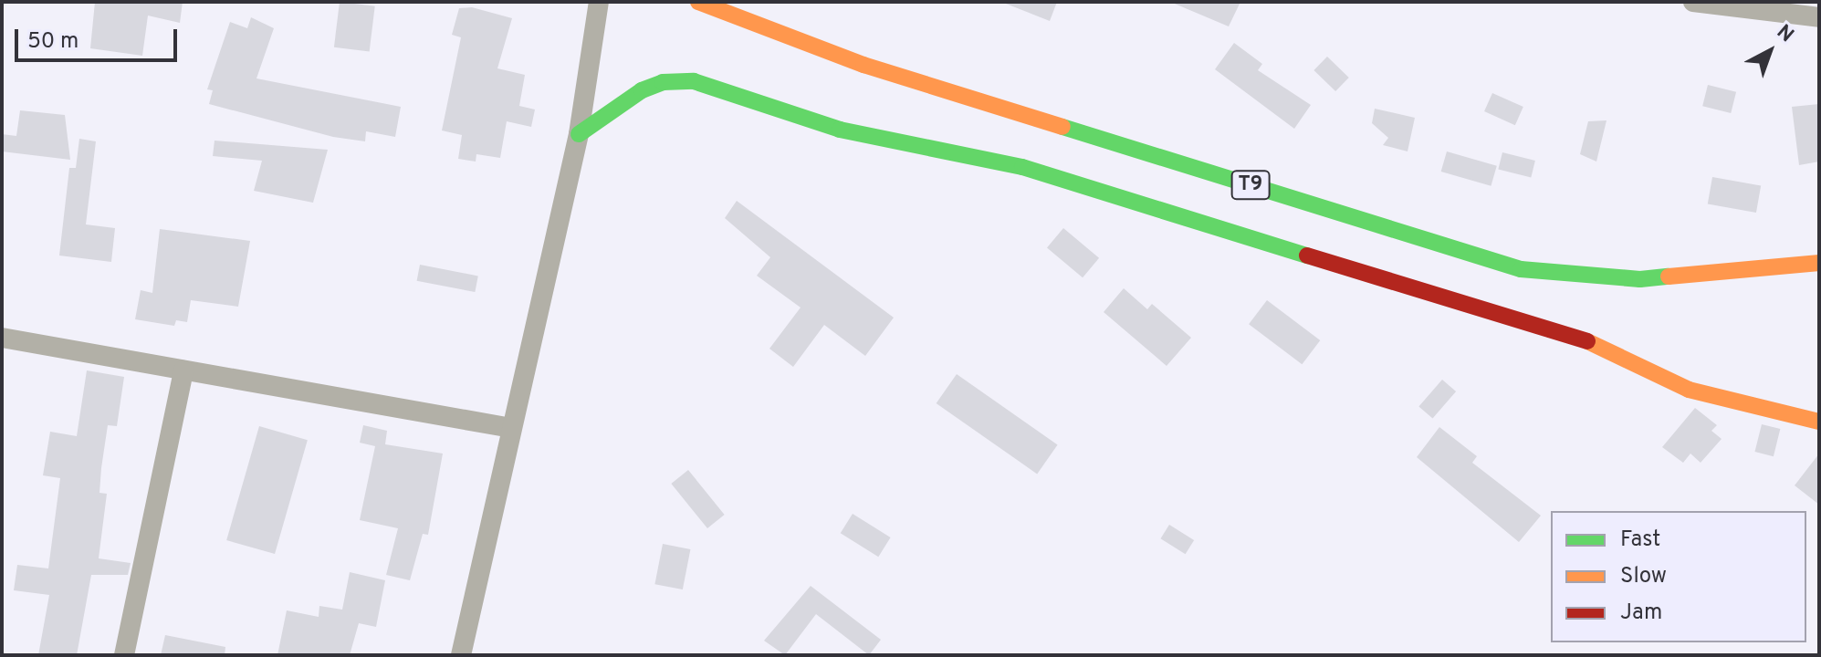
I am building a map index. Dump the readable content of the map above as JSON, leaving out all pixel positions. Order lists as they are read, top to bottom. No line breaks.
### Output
{"streets":{"main road":["T9"]},"legend":["Fast","Slow","Jam"],"scale_bar":"50 m","north":"top right"}
